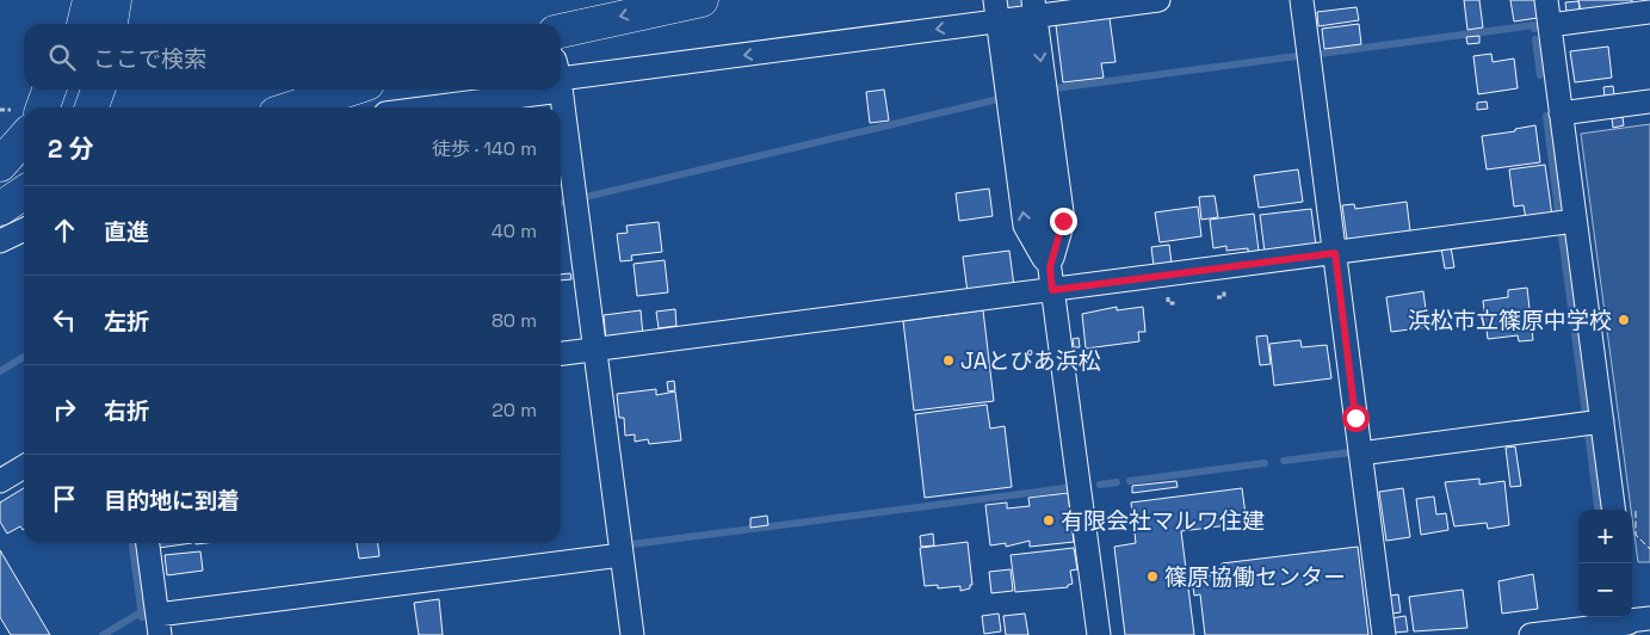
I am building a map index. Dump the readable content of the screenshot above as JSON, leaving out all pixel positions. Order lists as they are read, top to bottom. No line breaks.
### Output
{"places":["浜松市立篠原中学校","JAとぴあ浜松","有限会社マルワ住建","篠原協働センター"],"page":{"search":"ここで検索","heading":["2 分","徒歩 · 140 m"],"list":[["直進","40 m"],["左折","80 m"],["右折","20 m"],"目的地に到着"],"map_buttons":["+","−"]}}
